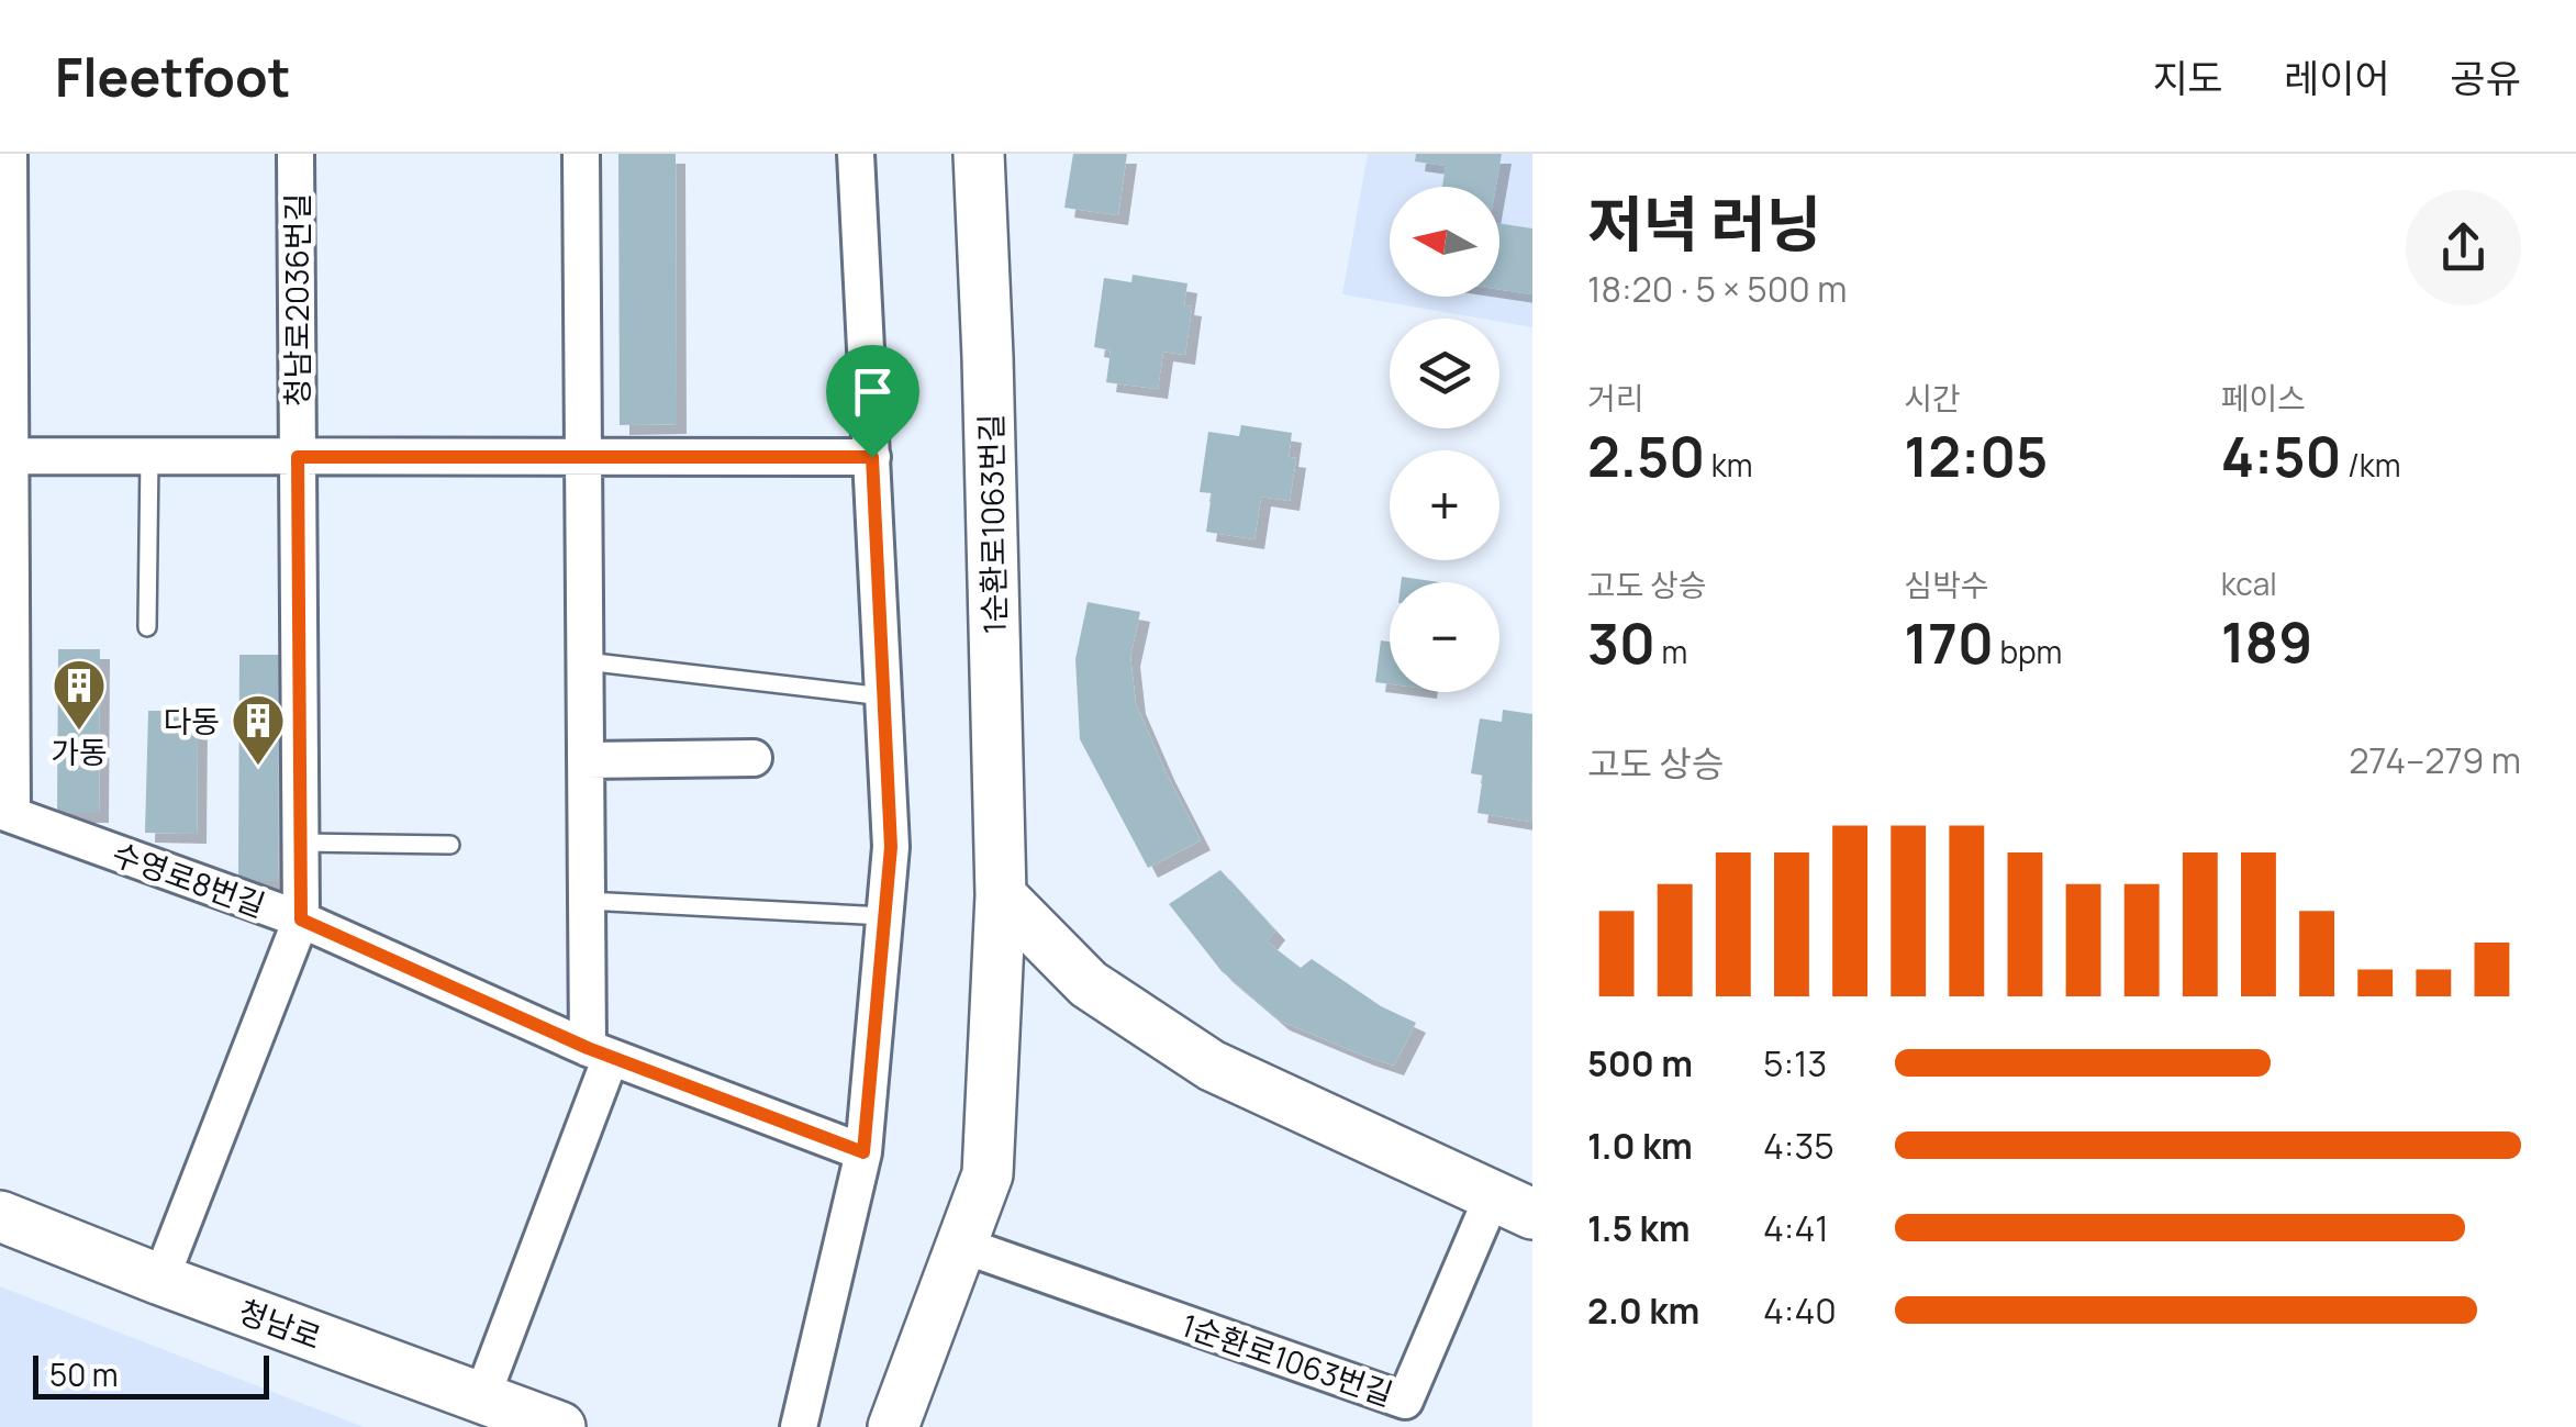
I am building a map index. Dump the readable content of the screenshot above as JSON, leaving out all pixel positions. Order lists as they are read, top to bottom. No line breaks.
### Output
{"streets":{"street":["청남로2036번길","1순환로1063번길","수영로8번길","청남로"]},"crossings":[["청남로2036번길","수영로8번길"],["청남로2036번길","청남로"]],"places":{"building":["가동","다동"]},"scale_bar":"50 m","north":"left","page":{"header":"Fleetfoot","nav":["지도","레이어","공유"],"heading":["저녁 러닝","18:20 · 5 × 500 m"],"map_buttons":["+","−"],"stats":[["거리","2.50 km"],["시간","12:05"],["페이스","4:50 /km"],["고도 상승","30 m"],["심박수","170 bpm"],["kcal","189"]],"chart":["고도 상승","274–279 m"],"list":[{"name":"500 m","note":"5:13"},{"name":"1.0 km","note":"4:35"},{"name":"1.5 km","note":"4:41"},{"name":"2.0 km","note":"4:40"}],"scale":"50 m"}}
